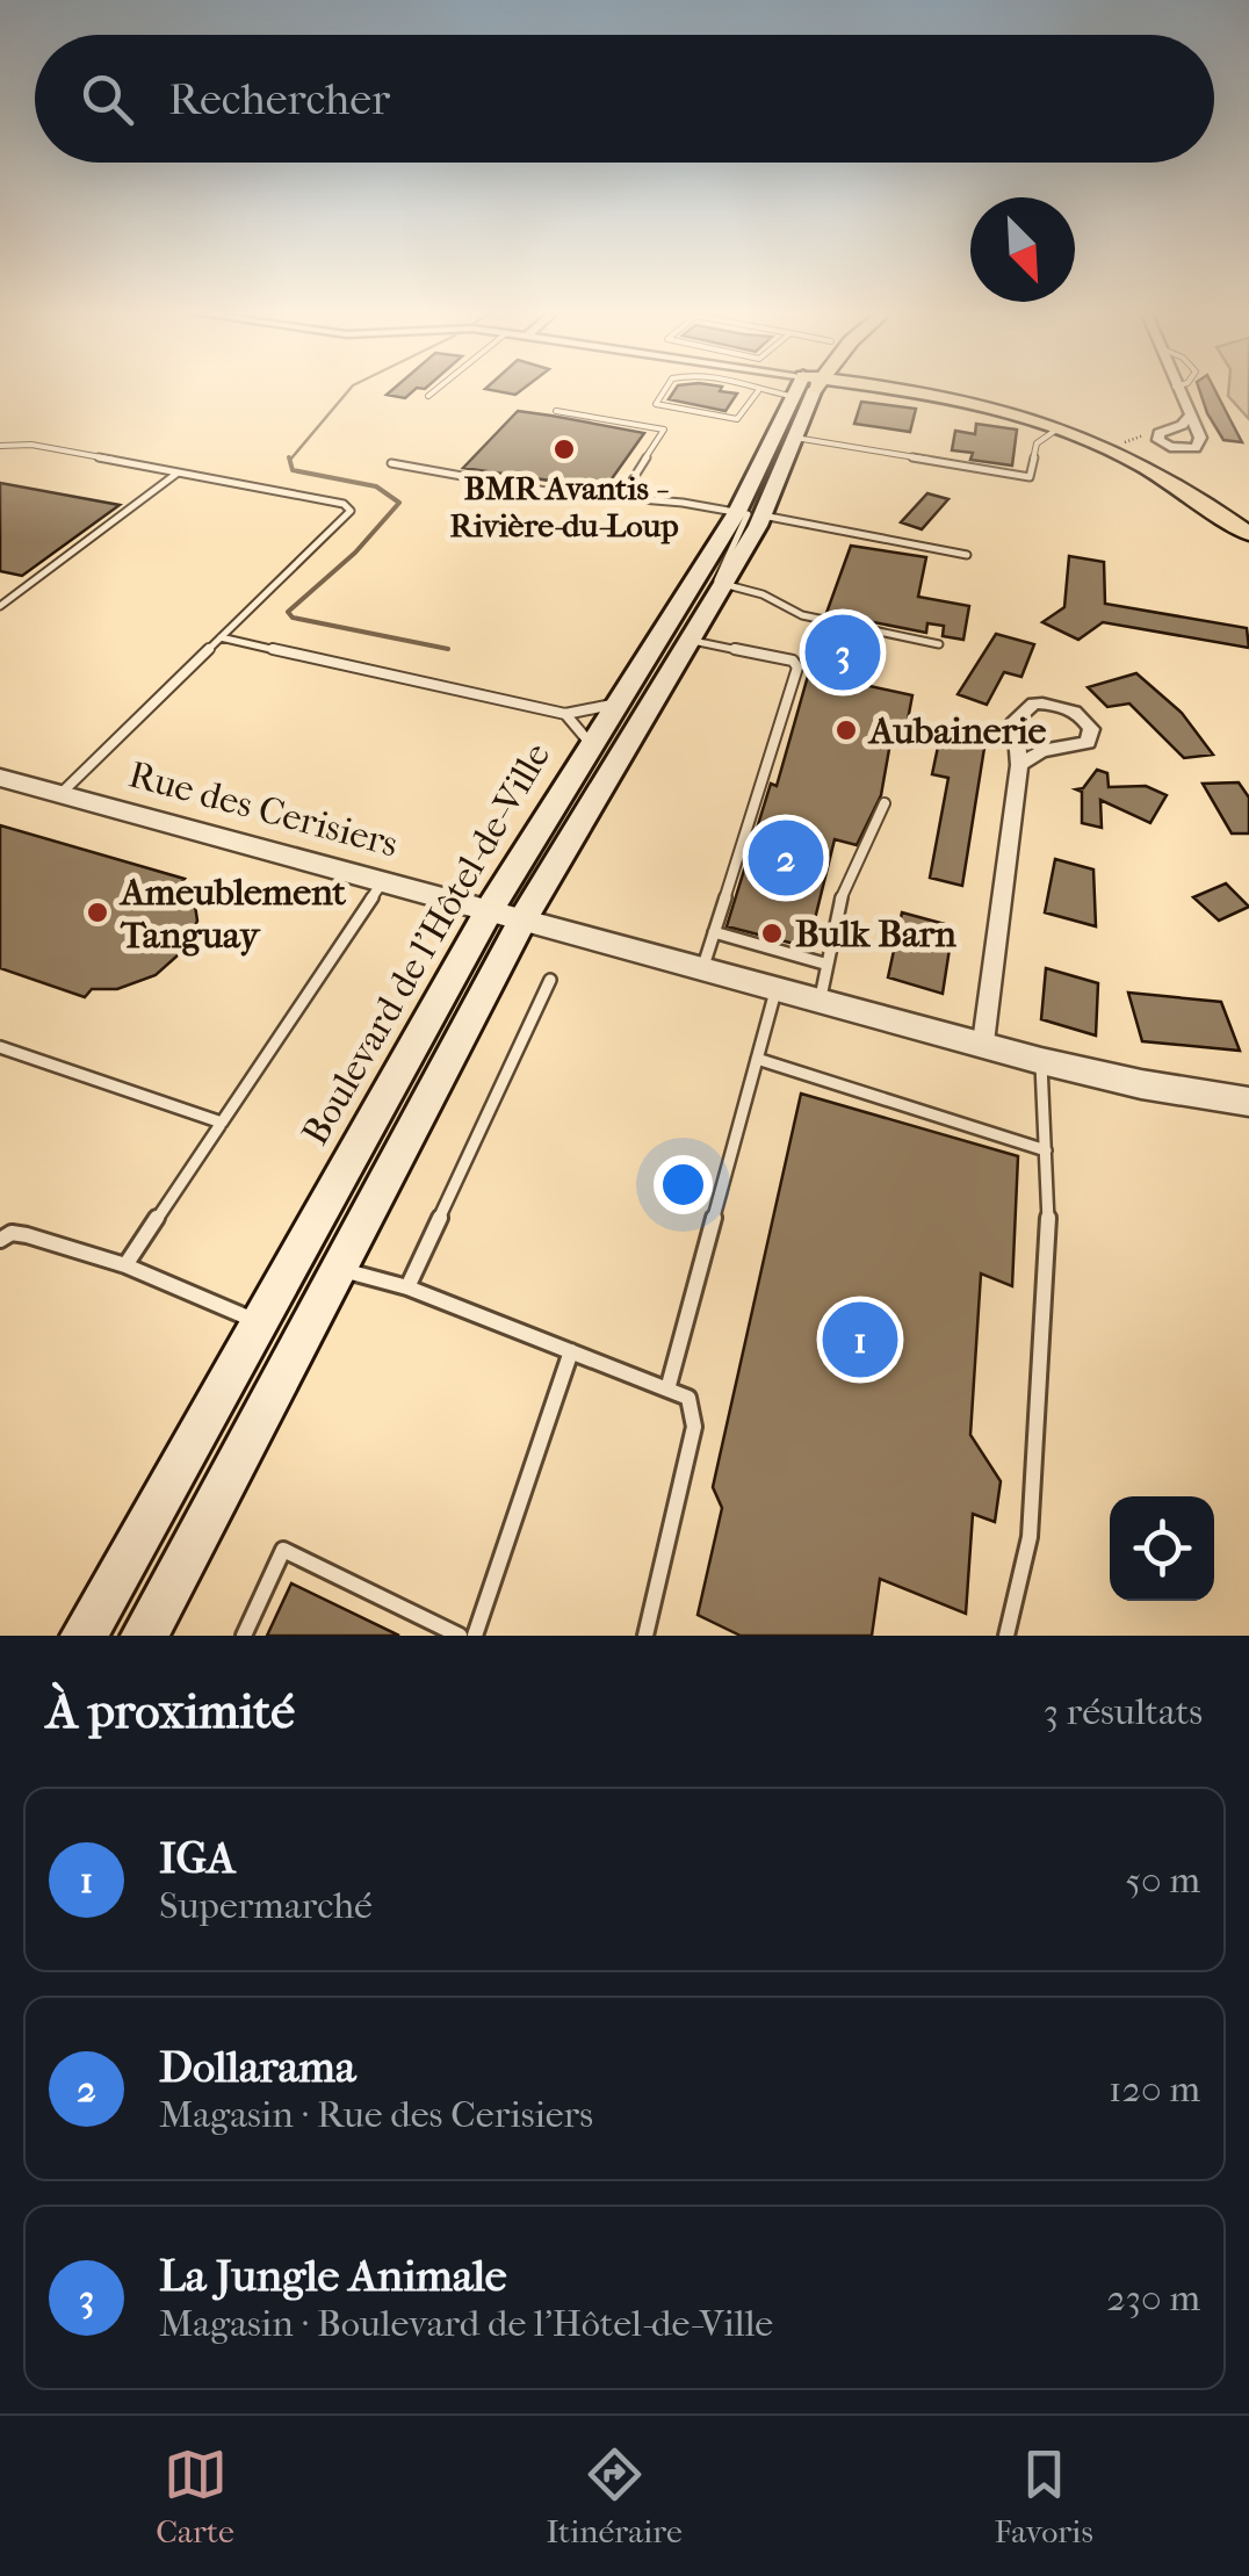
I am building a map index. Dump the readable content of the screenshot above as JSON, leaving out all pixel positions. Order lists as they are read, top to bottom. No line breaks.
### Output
{"streets":{"main road":["Boulevard de l'Hôtel-de-Ville"],"street":["Rue des Cerisiers"]},"crossings":[["Rue des Cerisiers","Boulevard de l'Hôtel-de-Ville"]],"places":["BMR Avantis - Rivière-du-Loup","Aubainerie","Ameublement Tanguay","Bulk Barn"],"north":"bottom right","page":{"search":"Rechercher","pins":["3","2","1"],"heading":["À proximité","3 résultats"],"list":[{"mark":"1","name":"IGA","note":"Supermarché","value":"50 m"},{"mark":"2","name":"Dollarama","note":"Magasin · Rue des Cerisiers","value":"120 m"},{"mark":"3","name":"La Jungle Animale","note":"Magasin · Boulevard de l'Hôtel-de-Ville","value":"230 m"}],"nav":["Carte","Itinéraire","Favoris"]}}
